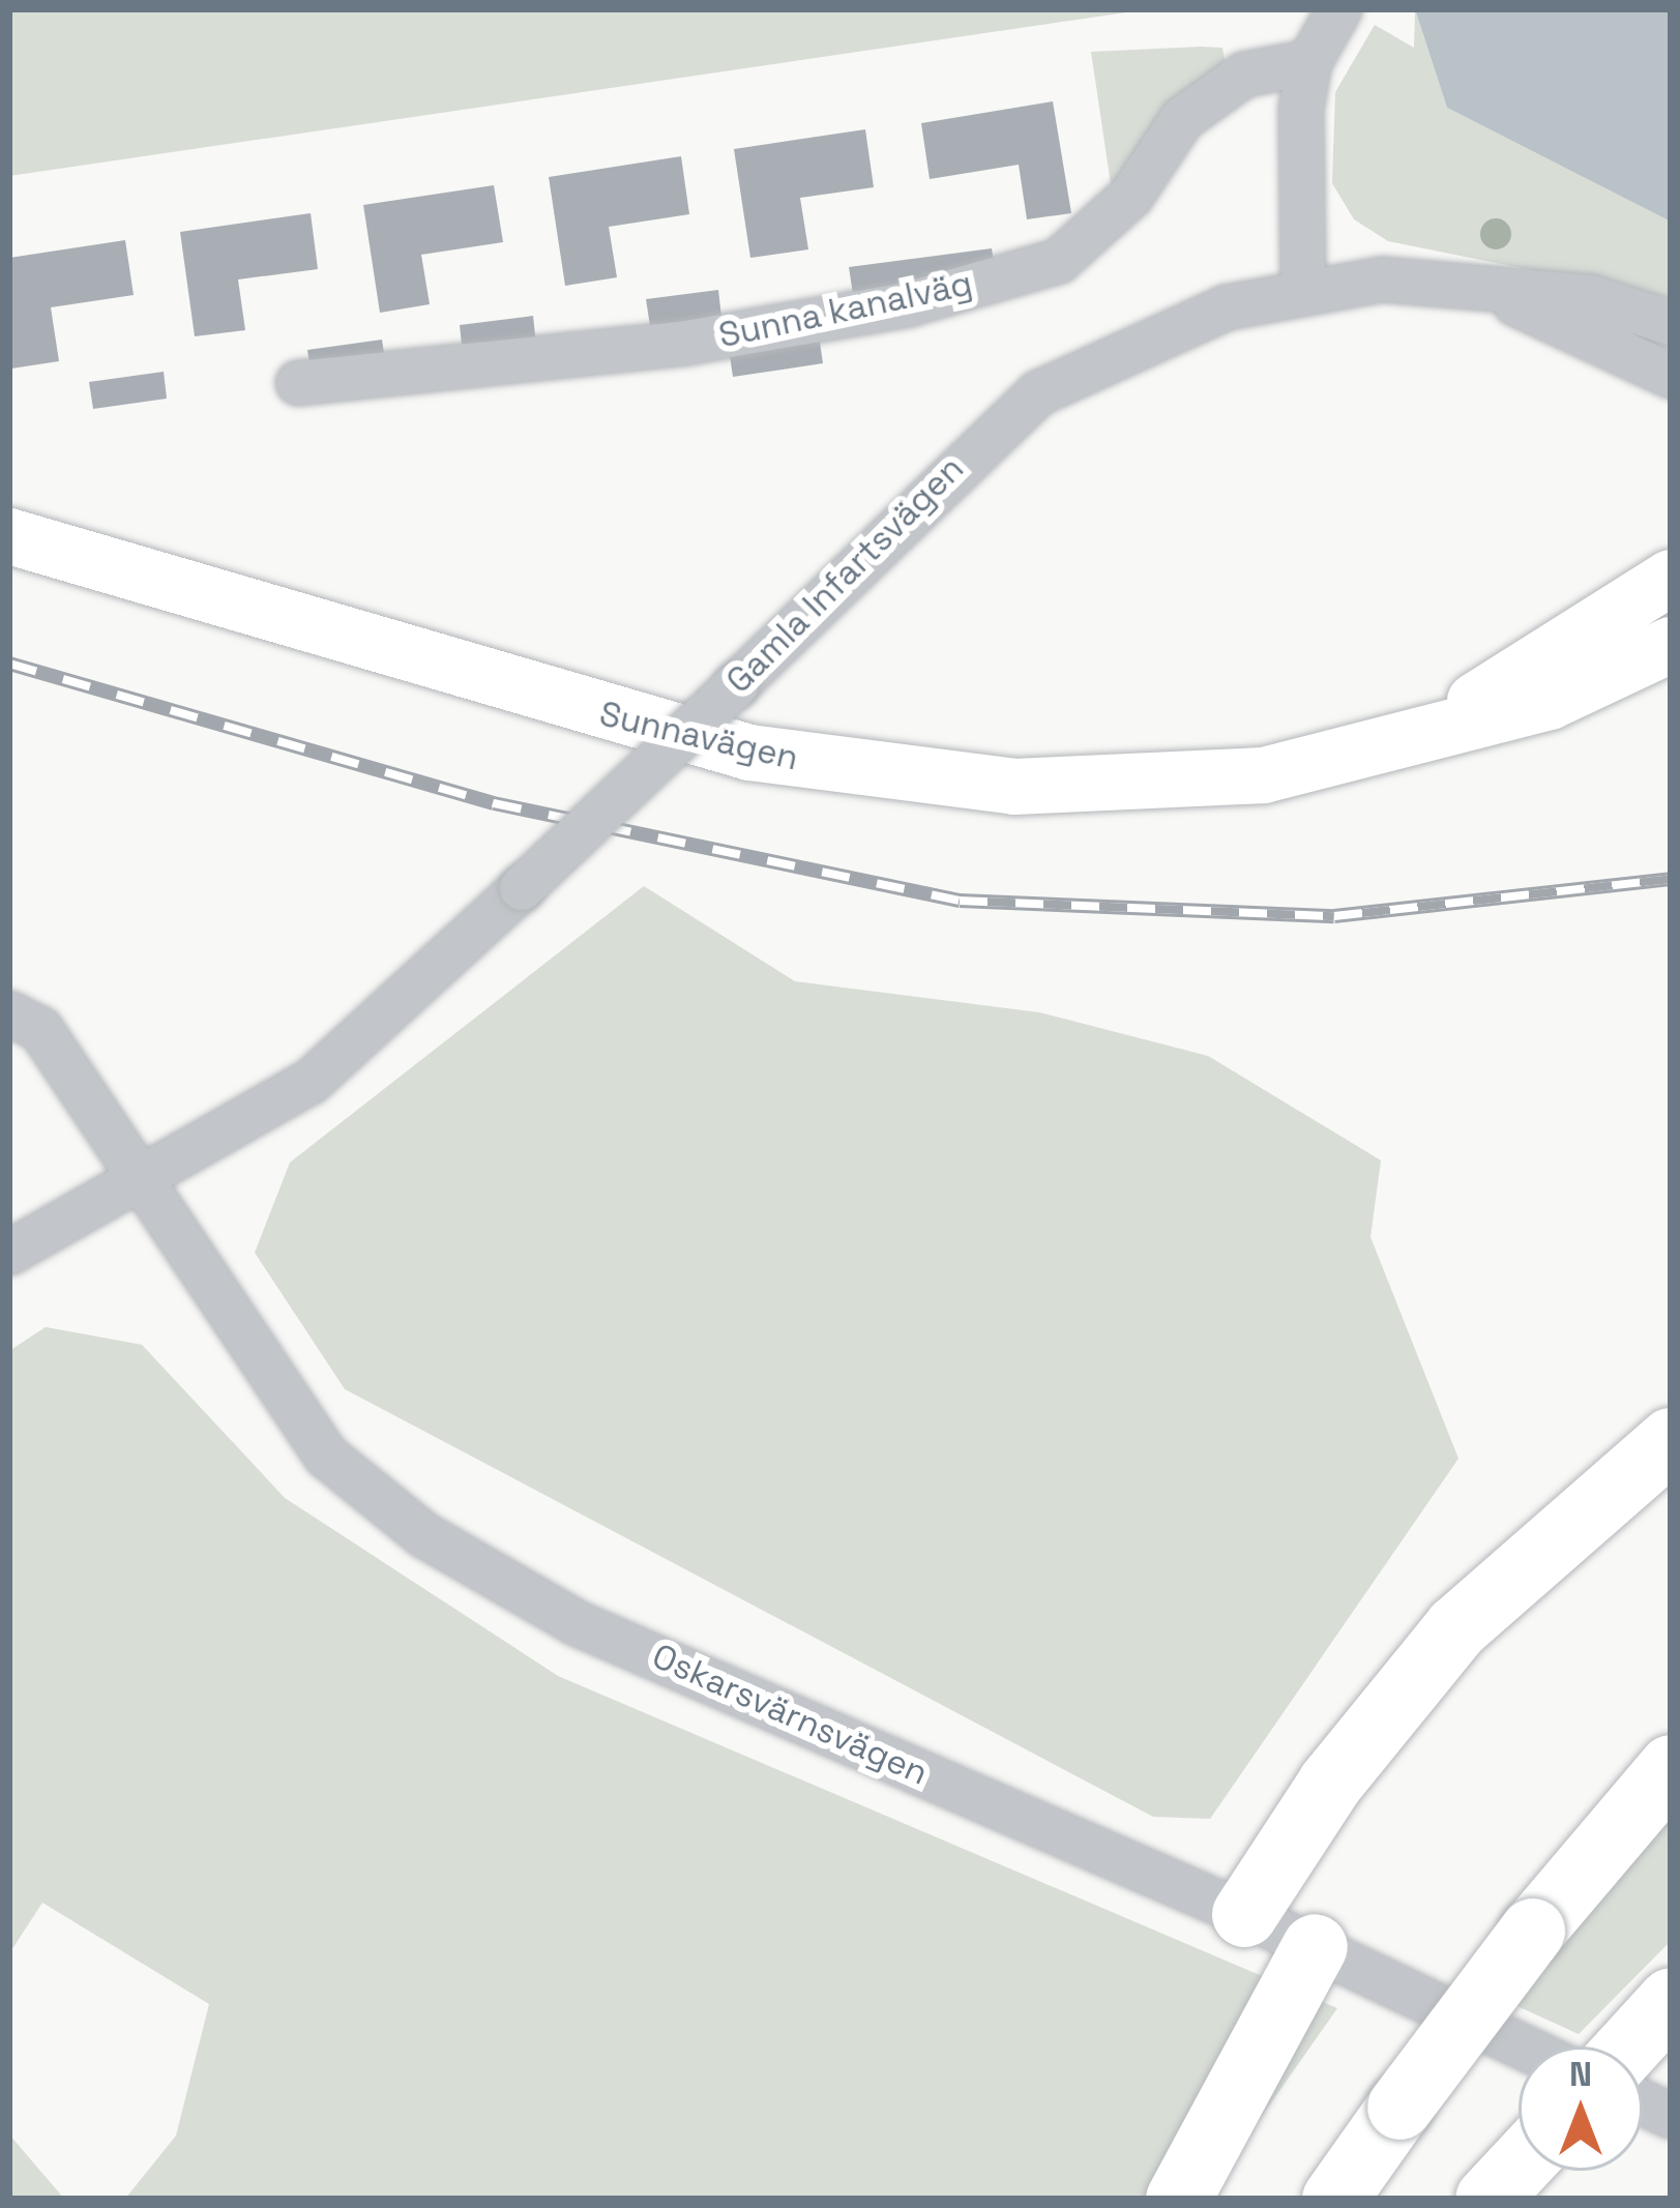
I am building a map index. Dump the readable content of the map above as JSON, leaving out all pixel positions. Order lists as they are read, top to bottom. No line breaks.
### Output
{"streets":{"main road":["Sunnavägen"],"street":["Sunna kanalväg","Gamla Infartsvägen","Oskarsvärnsvägen"]},"crossings":[["Gamla Infartsvägen","Oskarsvärnsvägen"]],"north":"top"}
